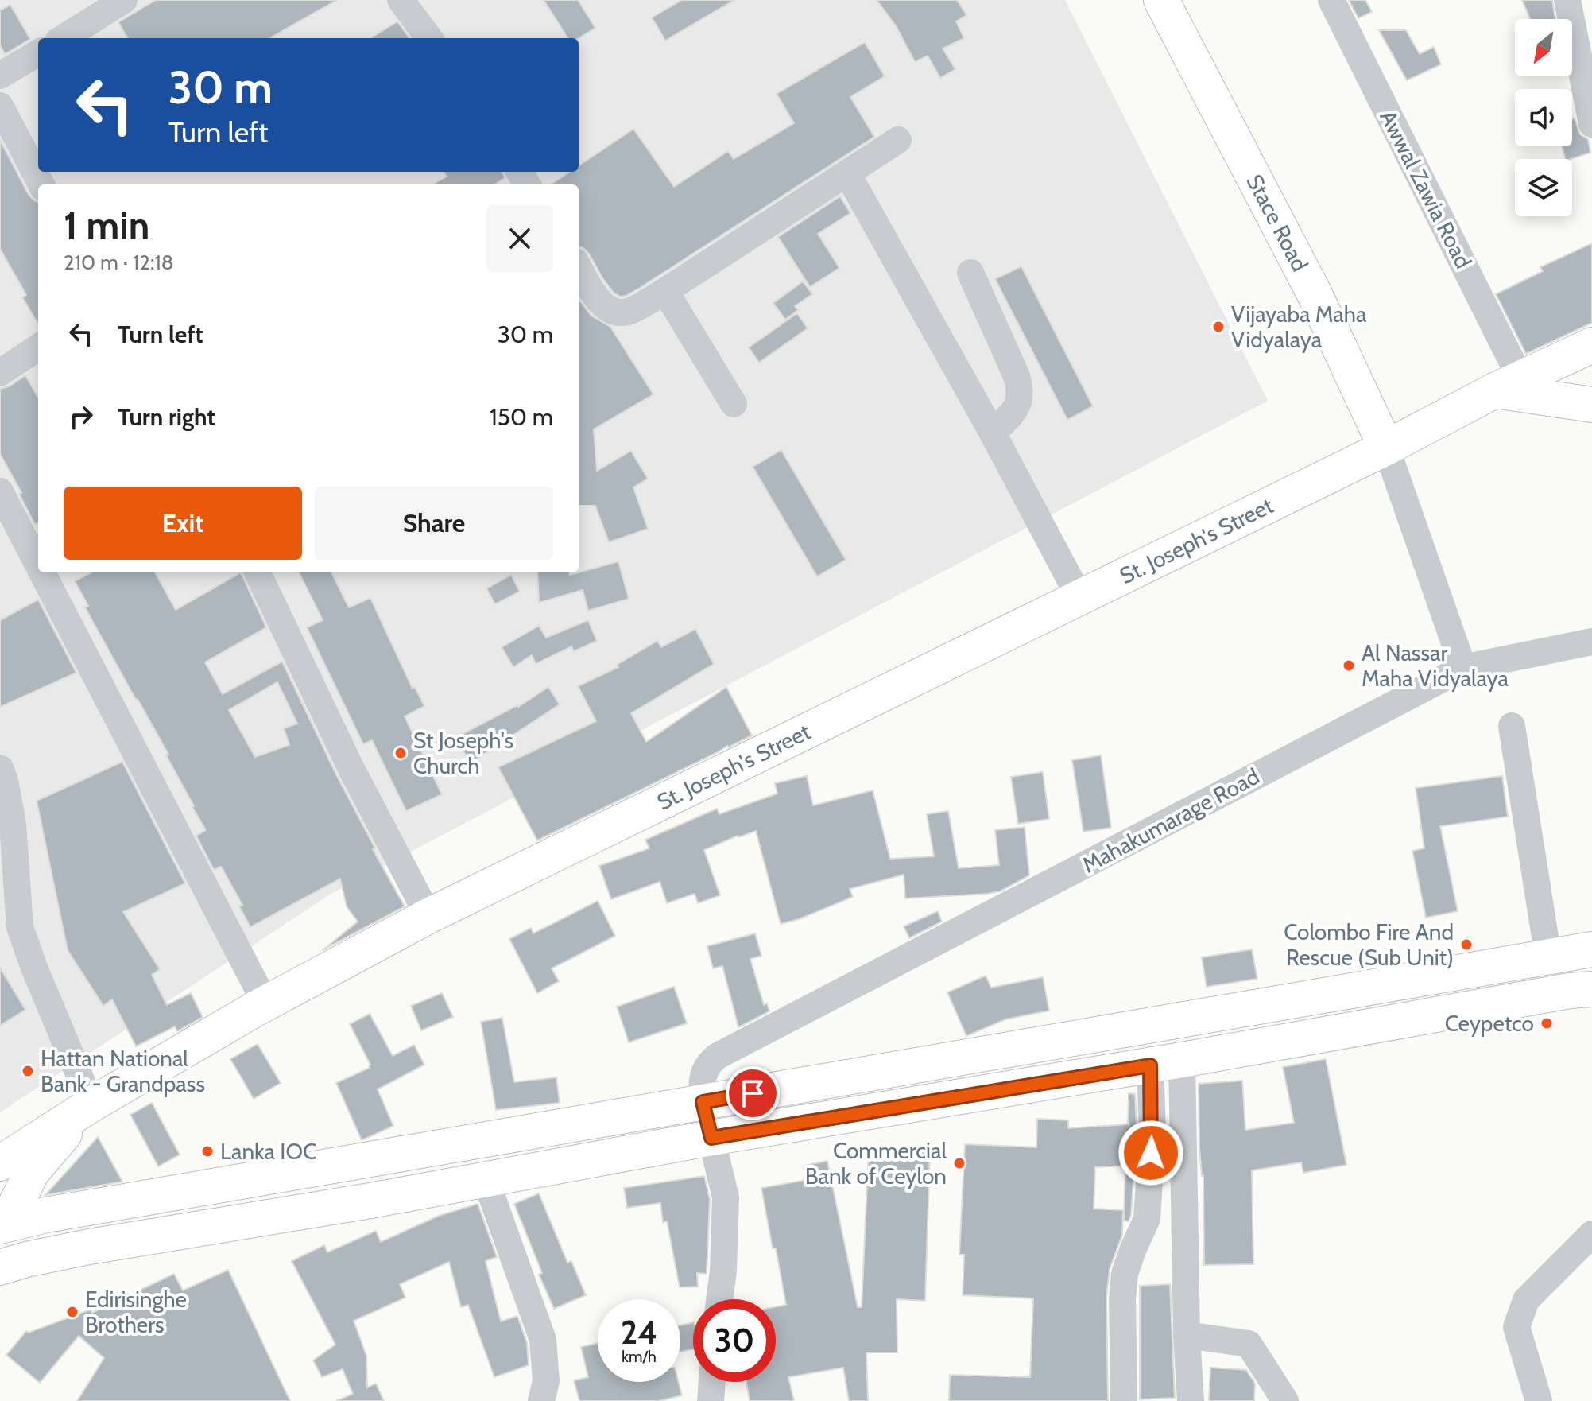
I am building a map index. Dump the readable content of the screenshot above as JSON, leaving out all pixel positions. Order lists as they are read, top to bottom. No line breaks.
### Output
{"streets":{"main road":["Stace Road","St. Joseph's Street"],"street":["Awwal Zawia Road","Mahakumarage Road"]},"crossings":[["Awwal Zawia Road","St. Joseph's Street"],["Stace Road","St. Joseph's Street"]],"places":["Vijayaba Maha Vidyalaya","Al Nassar Maha Vidyalaya","St Joseph's Church","Colombo Fire And Rescue (Sub Unit)","Ceypetco","Hattan National Bank - Grandpass","Lanka IOC","Commercial Bank of Ceylon","Edirisinghe Brothers"],"north":"bottom left","page":{"turn":["30 m","Turn left"],"heading":["1 min","210 m · 12:18"],"list":[{"name":"Turn left","value":"30 m"},{"name":"Turn right","value":"150 m"}],"buttons":["Exit","Share"],"speed":"24 km/h","limit":"30"}}
